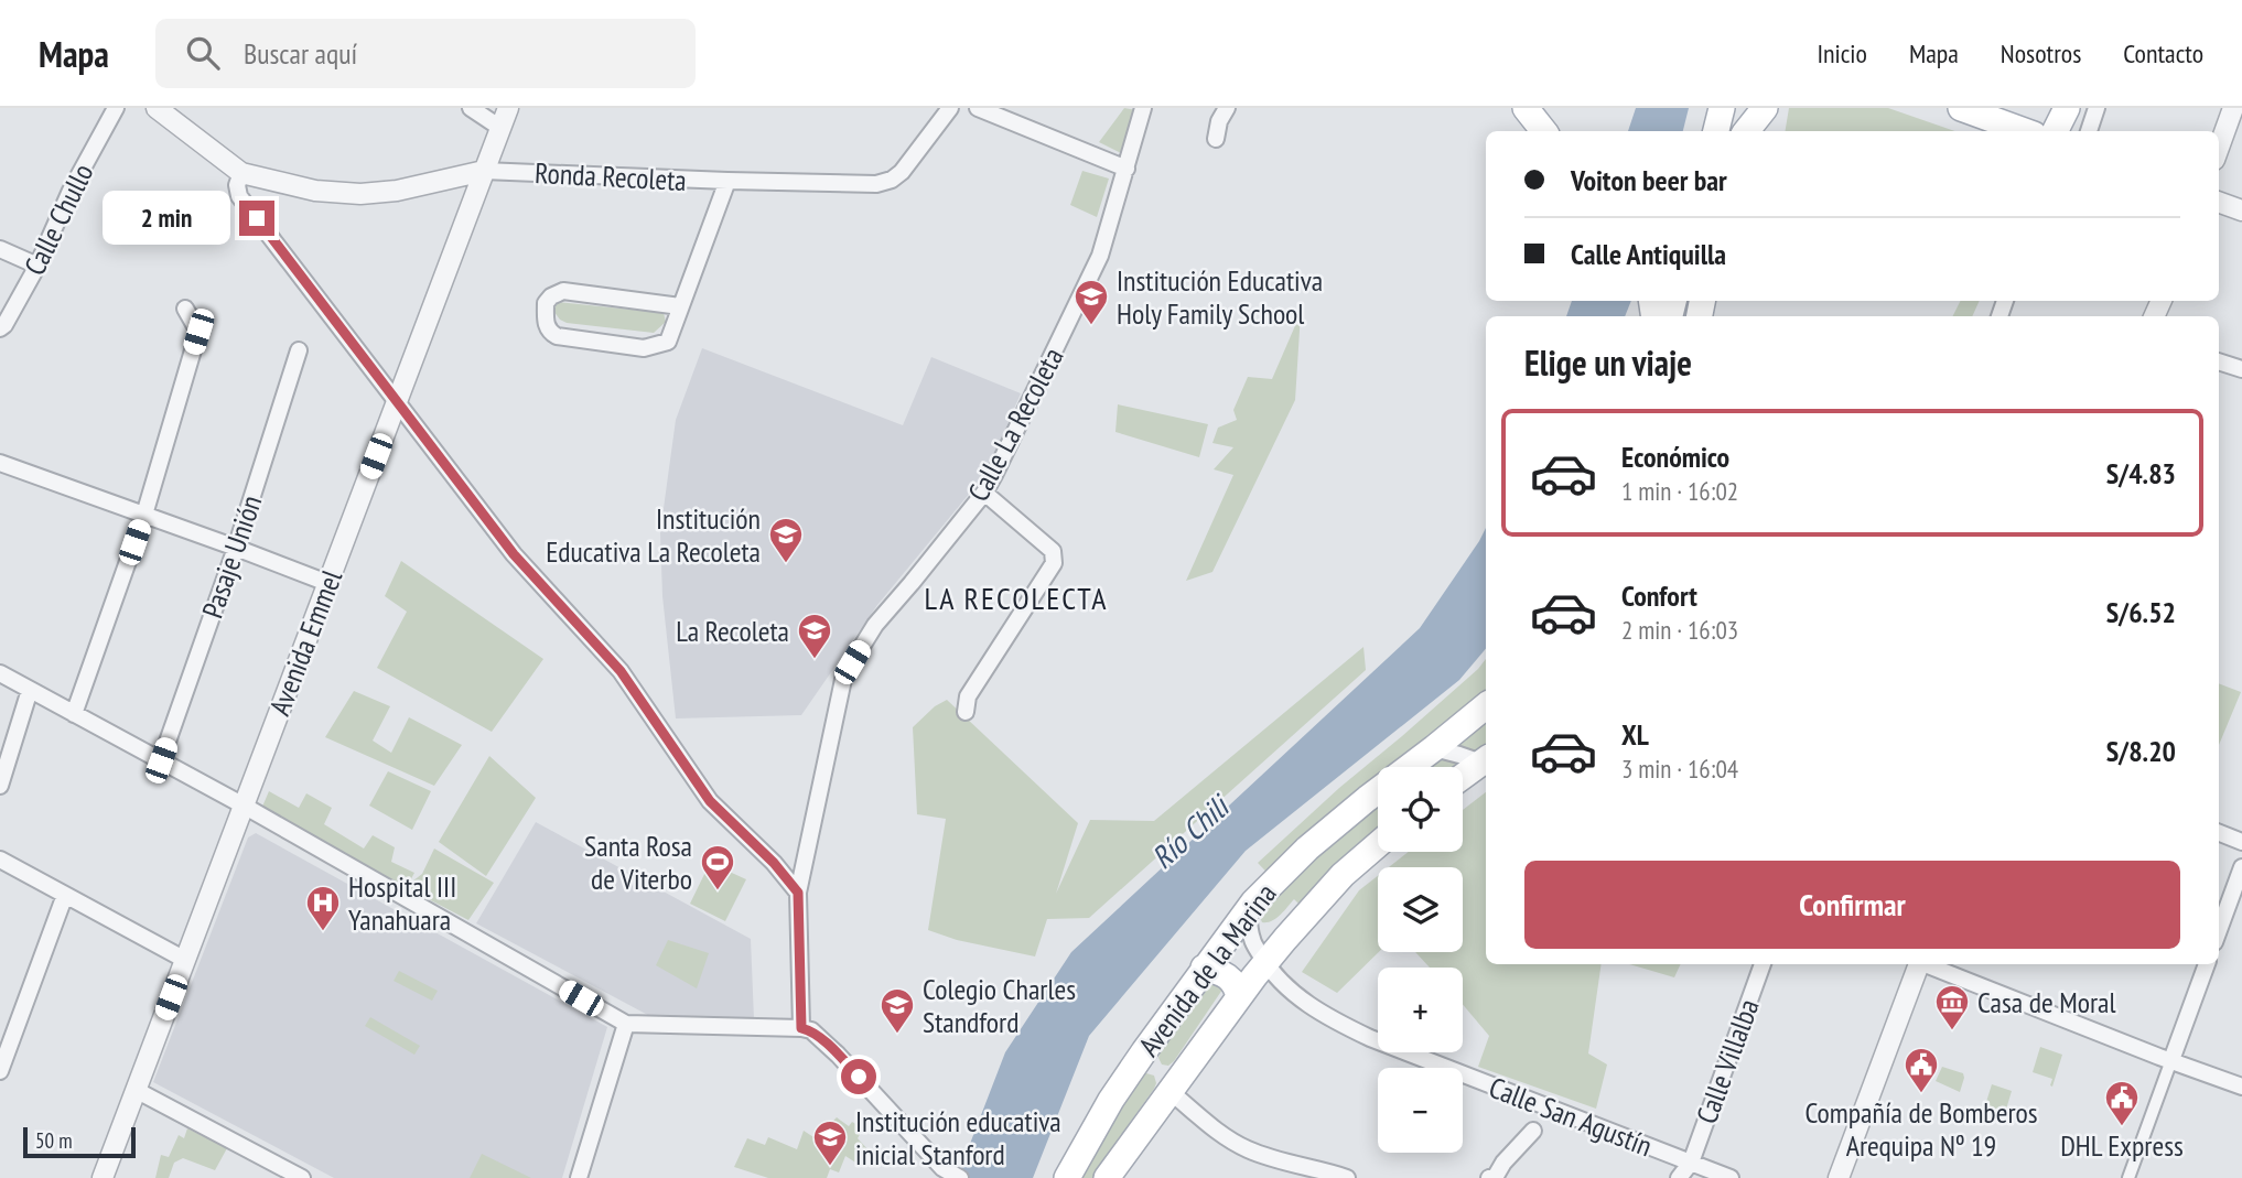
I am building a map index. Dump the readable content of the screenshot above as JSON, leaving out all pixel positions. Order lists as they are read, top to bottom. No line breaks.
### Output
{"streets":{"main road":["Avenida de la Marina"],"street":["Ronda Recoleta","Calle Chullo","Calle La Recoleta","Pasaje Unión","Avenida Emmel","Calle Villalba","Calle San Agustín"]},"crossings":[["Ronda Recoleta","Avenida Emmel"],["Avenida de la Marina","Calle San Agustín"],["Calle Villalba","Calle San Agustín"]],"districts":["LA RECOLECTA"],"water":["Río Chili"],"places":{"school or university":["Institución Educativa Holy Family School","Institución Educativa La Recoleta","La Recoleta","Colegio Charles Standford","Institución educativa inicial Stanford"],"sports":["Santa Rosa de Viterbo"],"hospital":["Hospital III Yanahuara"],"museum":["Casa de Moral"],"public building":["Compañía de Bomberos Arequipa Nº 19","DHL Express"]},"scale_bar":"50 m","page":{"header":"Mapa","search":"Buscar aquí","nav":["Inicio","Mapa","Nosotros","Contacto"],"banner":["Voiton beer bar","Calle Antiquilla"],"bubble":"2 min","heading":"Elige un viaje","list":[{"name":"Económico","note":"1 min · 16:02","value":"S/4.83"},{"name":"Confort","note":"2 min · 16:03","value":"S/6.52"},{"name":"XL","note":"3 min · 16:04","value":"S/8.20"}],"map_buttons":["+","−"],"buttons":"Confirmar","scale":"50 m"}}
